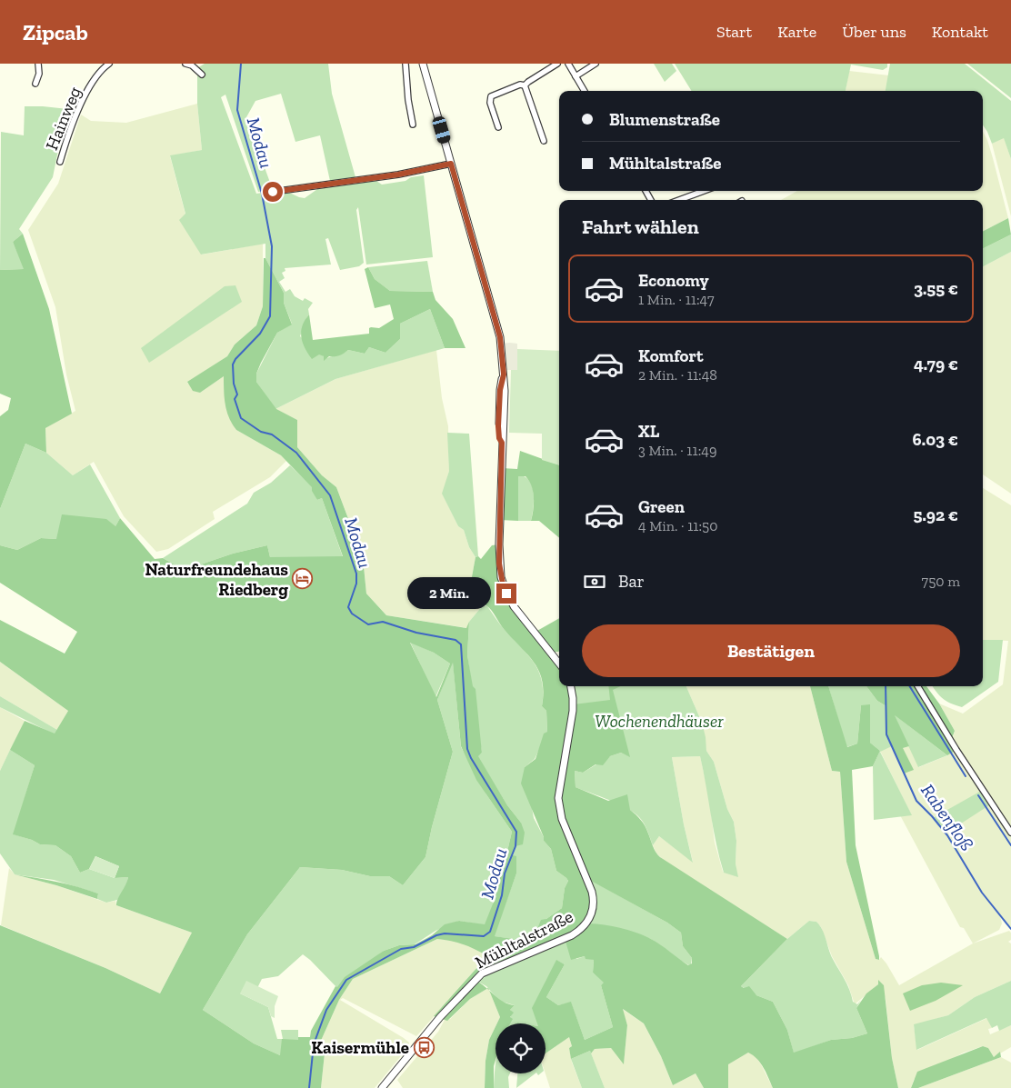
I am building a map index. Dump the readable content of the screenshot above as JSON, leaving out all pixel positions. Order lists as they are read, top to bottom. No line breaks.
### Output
{"streets":{"street":["Hainweg","Mühltalstraße"]},"water":["Modau","Rabenfloß"],"parks":["Wochenendhäuser"],"places":{"hotel":["Naturfreundehaus Riedberg"],"bus stop":["Kaisermühle"]},"page":{"header":"Zipcab","nav":["Start","Karte","Über uns","Kontakt"],"banner":["Blumenstraße","Mühltalstraße"],"heading":"Fahrt wählen","list":[{"name":"Economy","note":"1 Min. · 11:47","value":"3.55 €"},{"name":"Komfort","note":"2 Min. · 11:48","value":"4.79 €"},{"name":"XL","note":"3 Min. · 11:49","value":"6.03 €"},{"name":"Green","note":"4 Min. · 11:50","value":"5.92 €"}],"pay":["Bar","750 m"],"bubble":"2 Min.","buttons":"Bestätigen"}}
